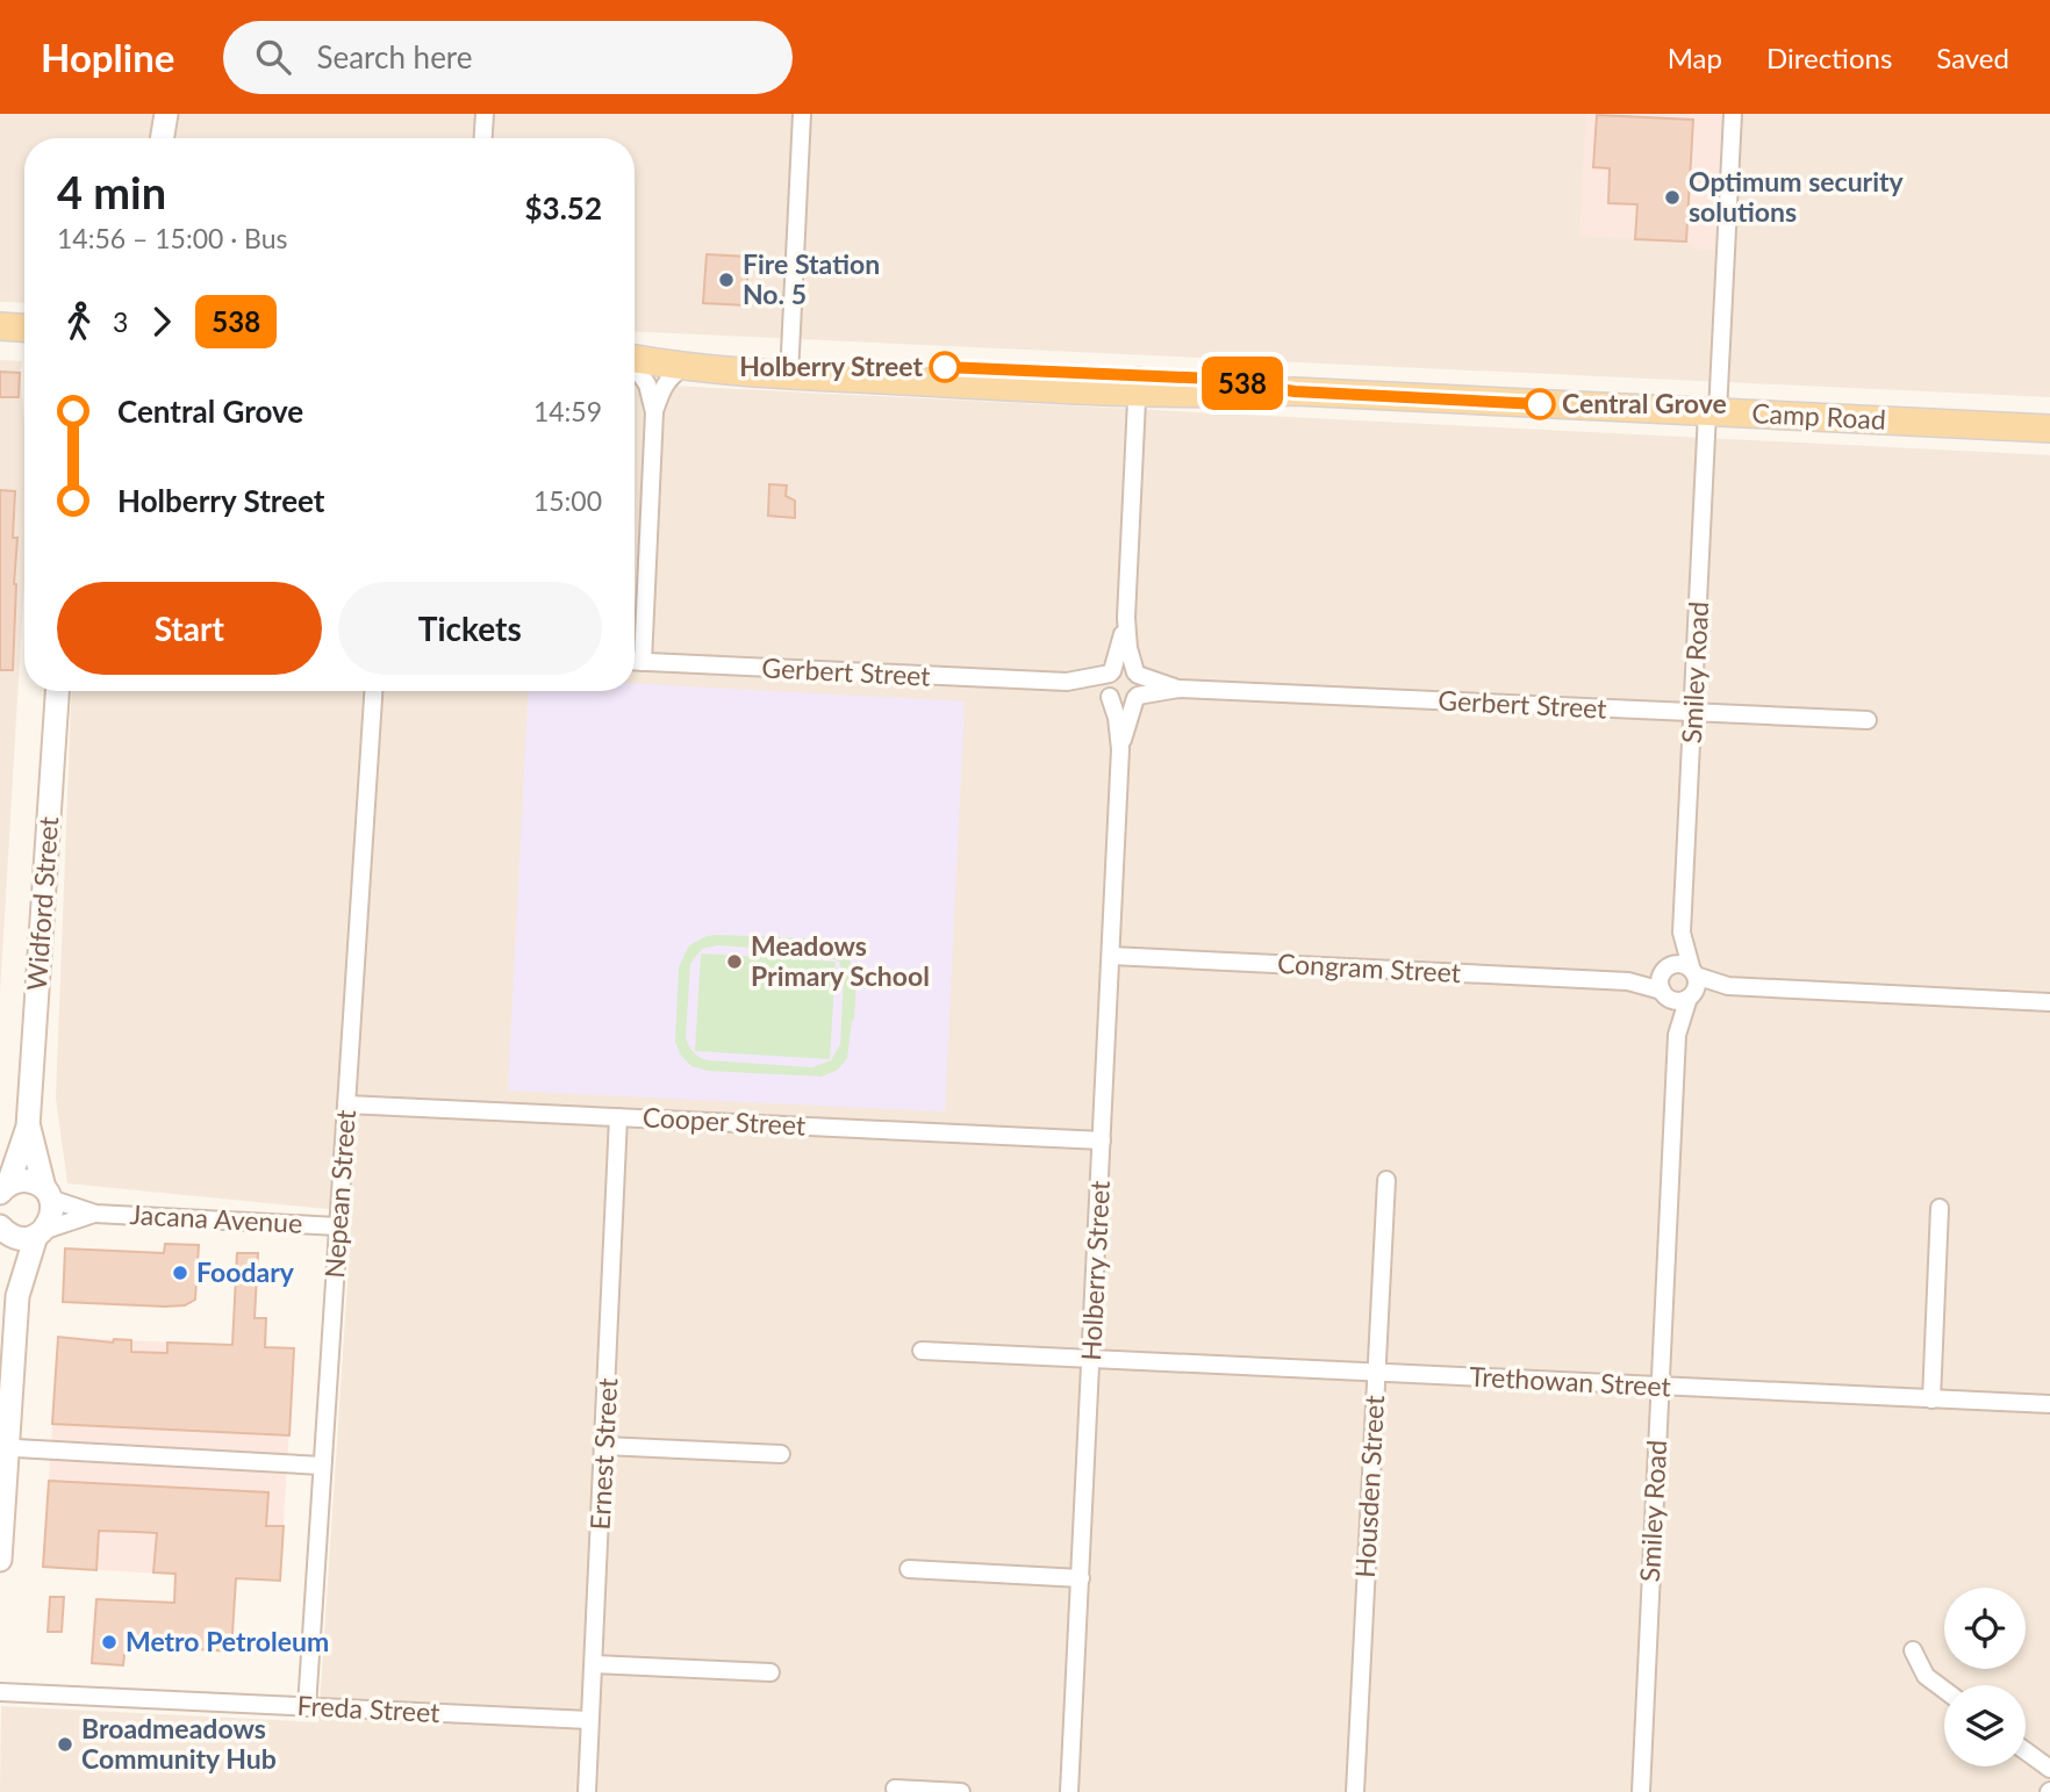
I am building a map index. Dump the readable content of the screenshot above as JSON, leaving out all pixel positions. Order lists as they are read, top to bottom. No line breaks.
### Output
{"streets":{"main road":["Camp Road"],"street":["Gerbert Street","Smiley Road","Widford Street","Congram Street","Cooper Street","Nepean Street","Jacana Avenue","Holberry Street","Trethowan Street","Ernest Street","Housden Street","Freda Street"]},"crossings":[["Camp Road","Smiley Road"],["Gerbert Street","Smiley Road"],["Gerbert Street","Holberry Street"],["Smiley Road","Congram Street"],["Smiley Road","Trethowan Street"],["Widford Street","Jacana Avenue"],["Congram Street","Holberry Street"],["Cooper Street","Nepean Street"],["Cooper Street","Holberry Street"],["Cooper Street","Ernest Street"],["Nepean Street","Jacana Avenue"],["Nepean Street","Freda Street"],["Holberry Street","Trethowan Street"],["Trethowan Street","Housden Street"],["Ernest Street","Freda Street"]],"places":["Optimum security solutions","Fire Station No. 5","Holberry Street","Central Grove","Meadows Primary School","Foodary","Metro Petroleum","Broadmeadows Community Hub"],"lines":["bus line 538"],"page":{"header":"Hopline","search":"Search here","nav":["Map","Directions","Saved"],"on_map":"538","heading":["4 min","14:56 – 15:00 · Bus","$3.52"],"legs":["3","538"],"list":[{"name":"Central Grove","value":"14:59"},{"name":"Holberry Street","value":"15:00"}],"buttons":["Start","Tickets"]}}
